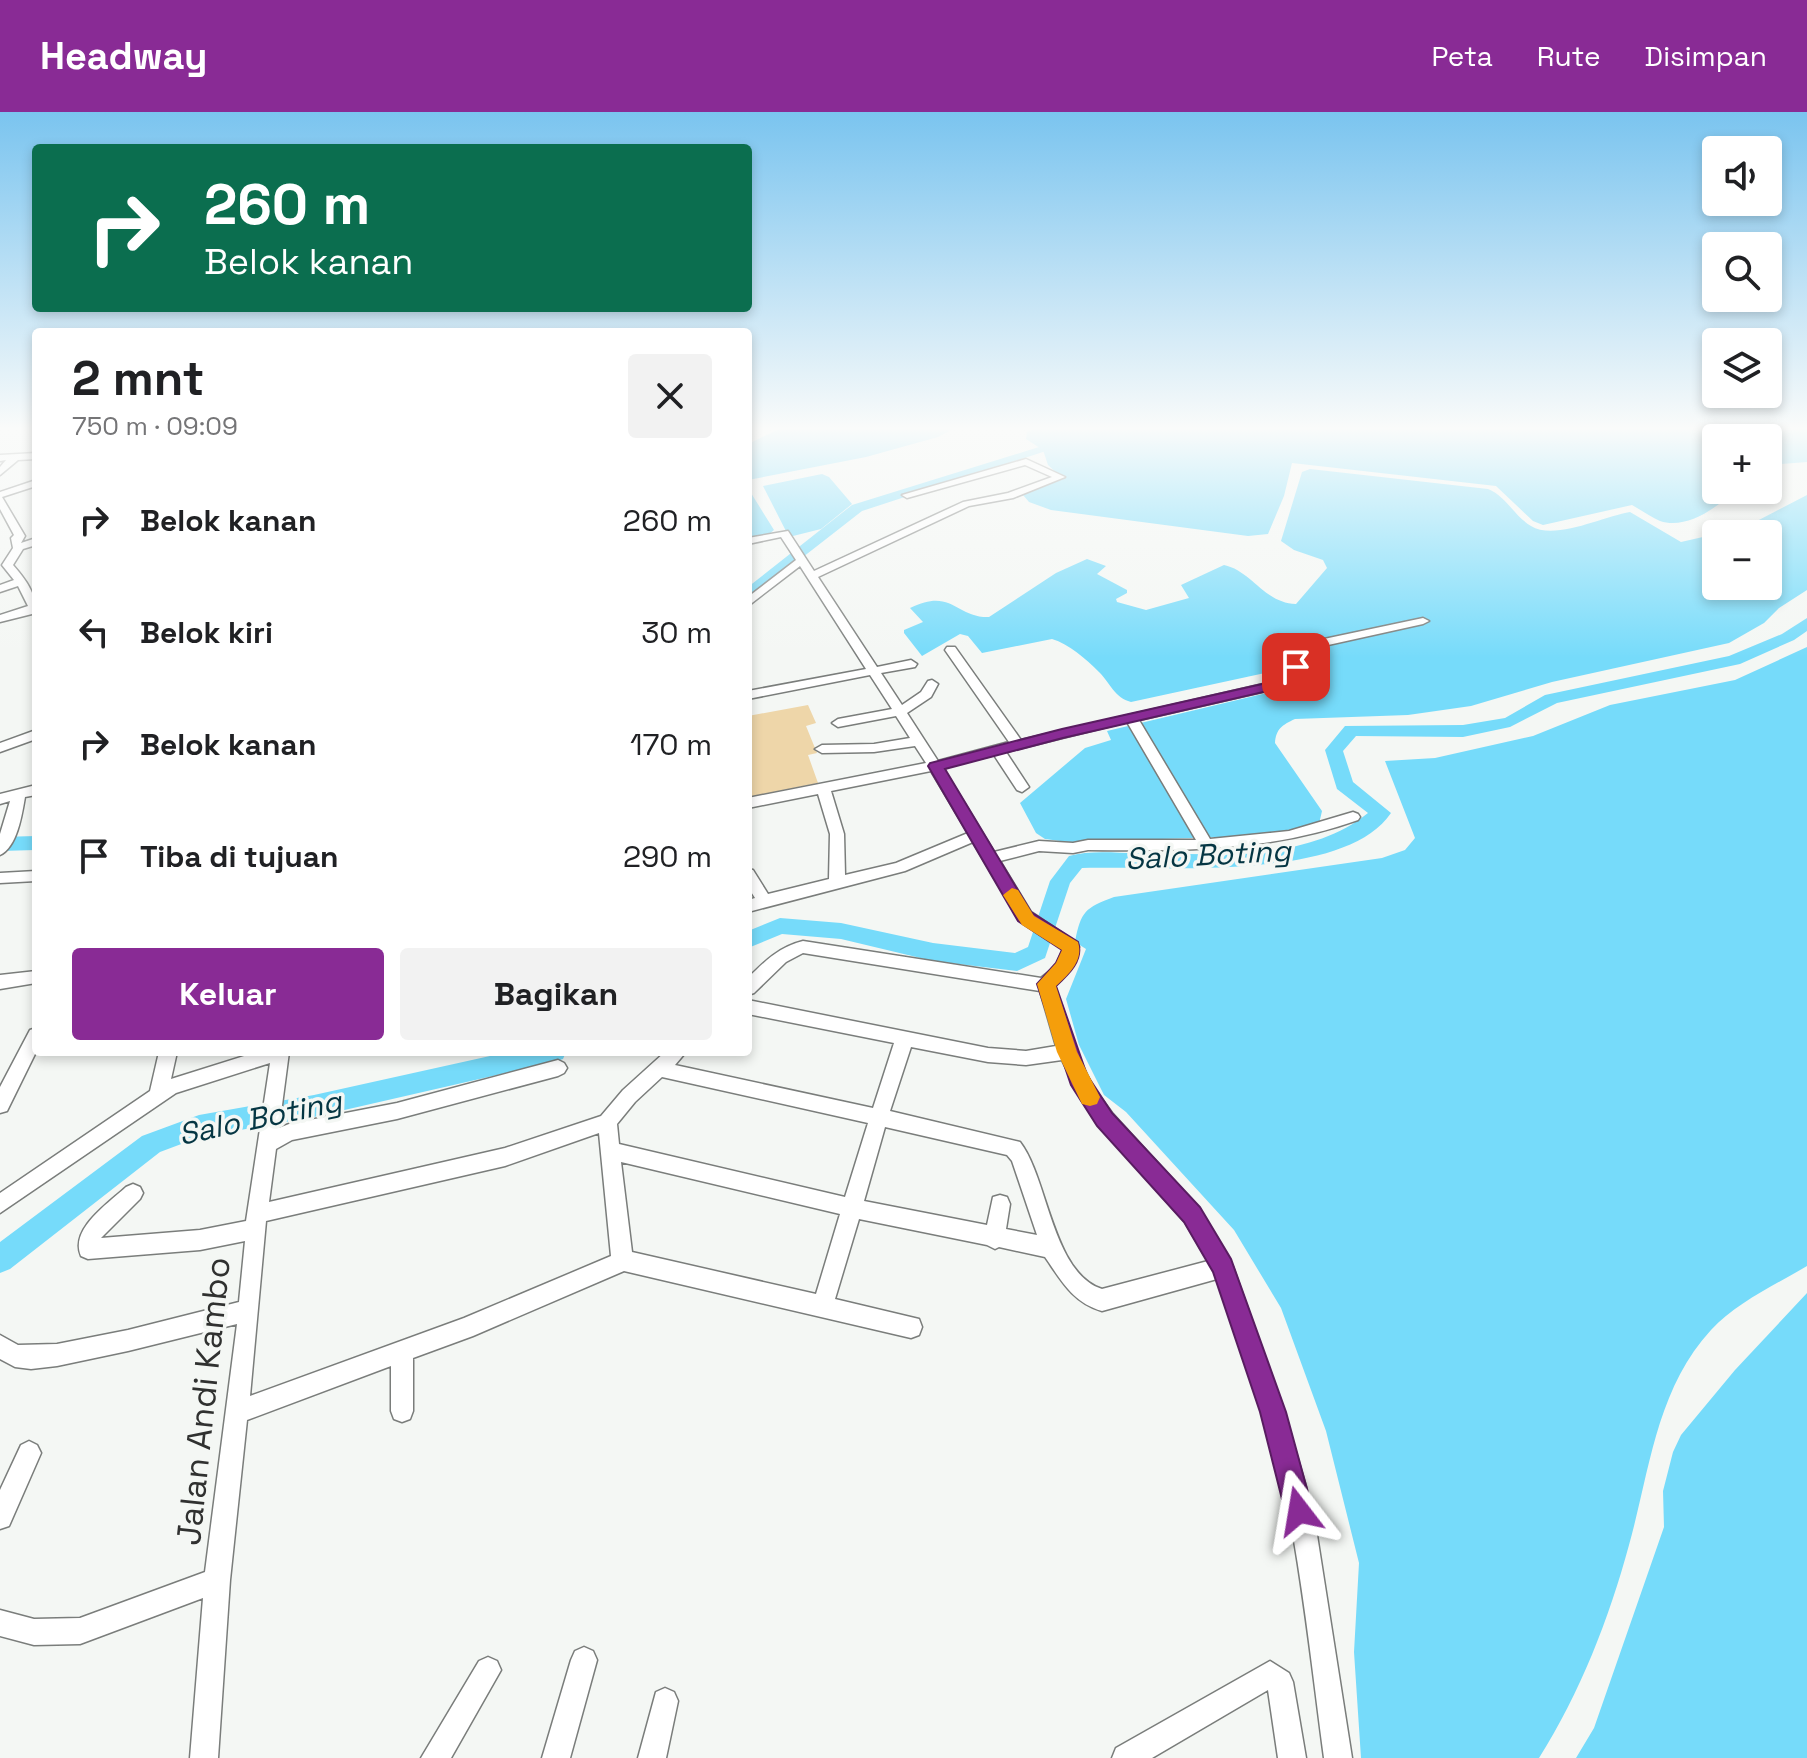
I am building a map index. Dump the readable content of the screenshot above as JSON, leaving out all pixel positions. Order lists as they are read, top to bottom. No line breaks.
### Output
{"streets":{"street":["Jalan Andi Kambo"]},"water":["Salo Boting"],"page":{"header":"Headway","nav":["Peta","Rute","Disimpan"],"map_buttons":["+","−"],"turn":["260 m","Belok kanan"],"heading":["2 mnt","750 m · 09:09"],"list":[{"name":"Belok kanan","value":"260 m"},{"name":"Belok kiri","value":"30 m"},{"name":"Belok kanan","value":"170 m"},{"name":"Tiba di tujuan","value":"290 m"}],"buttons":["Keluar","Bagikan"]}}
